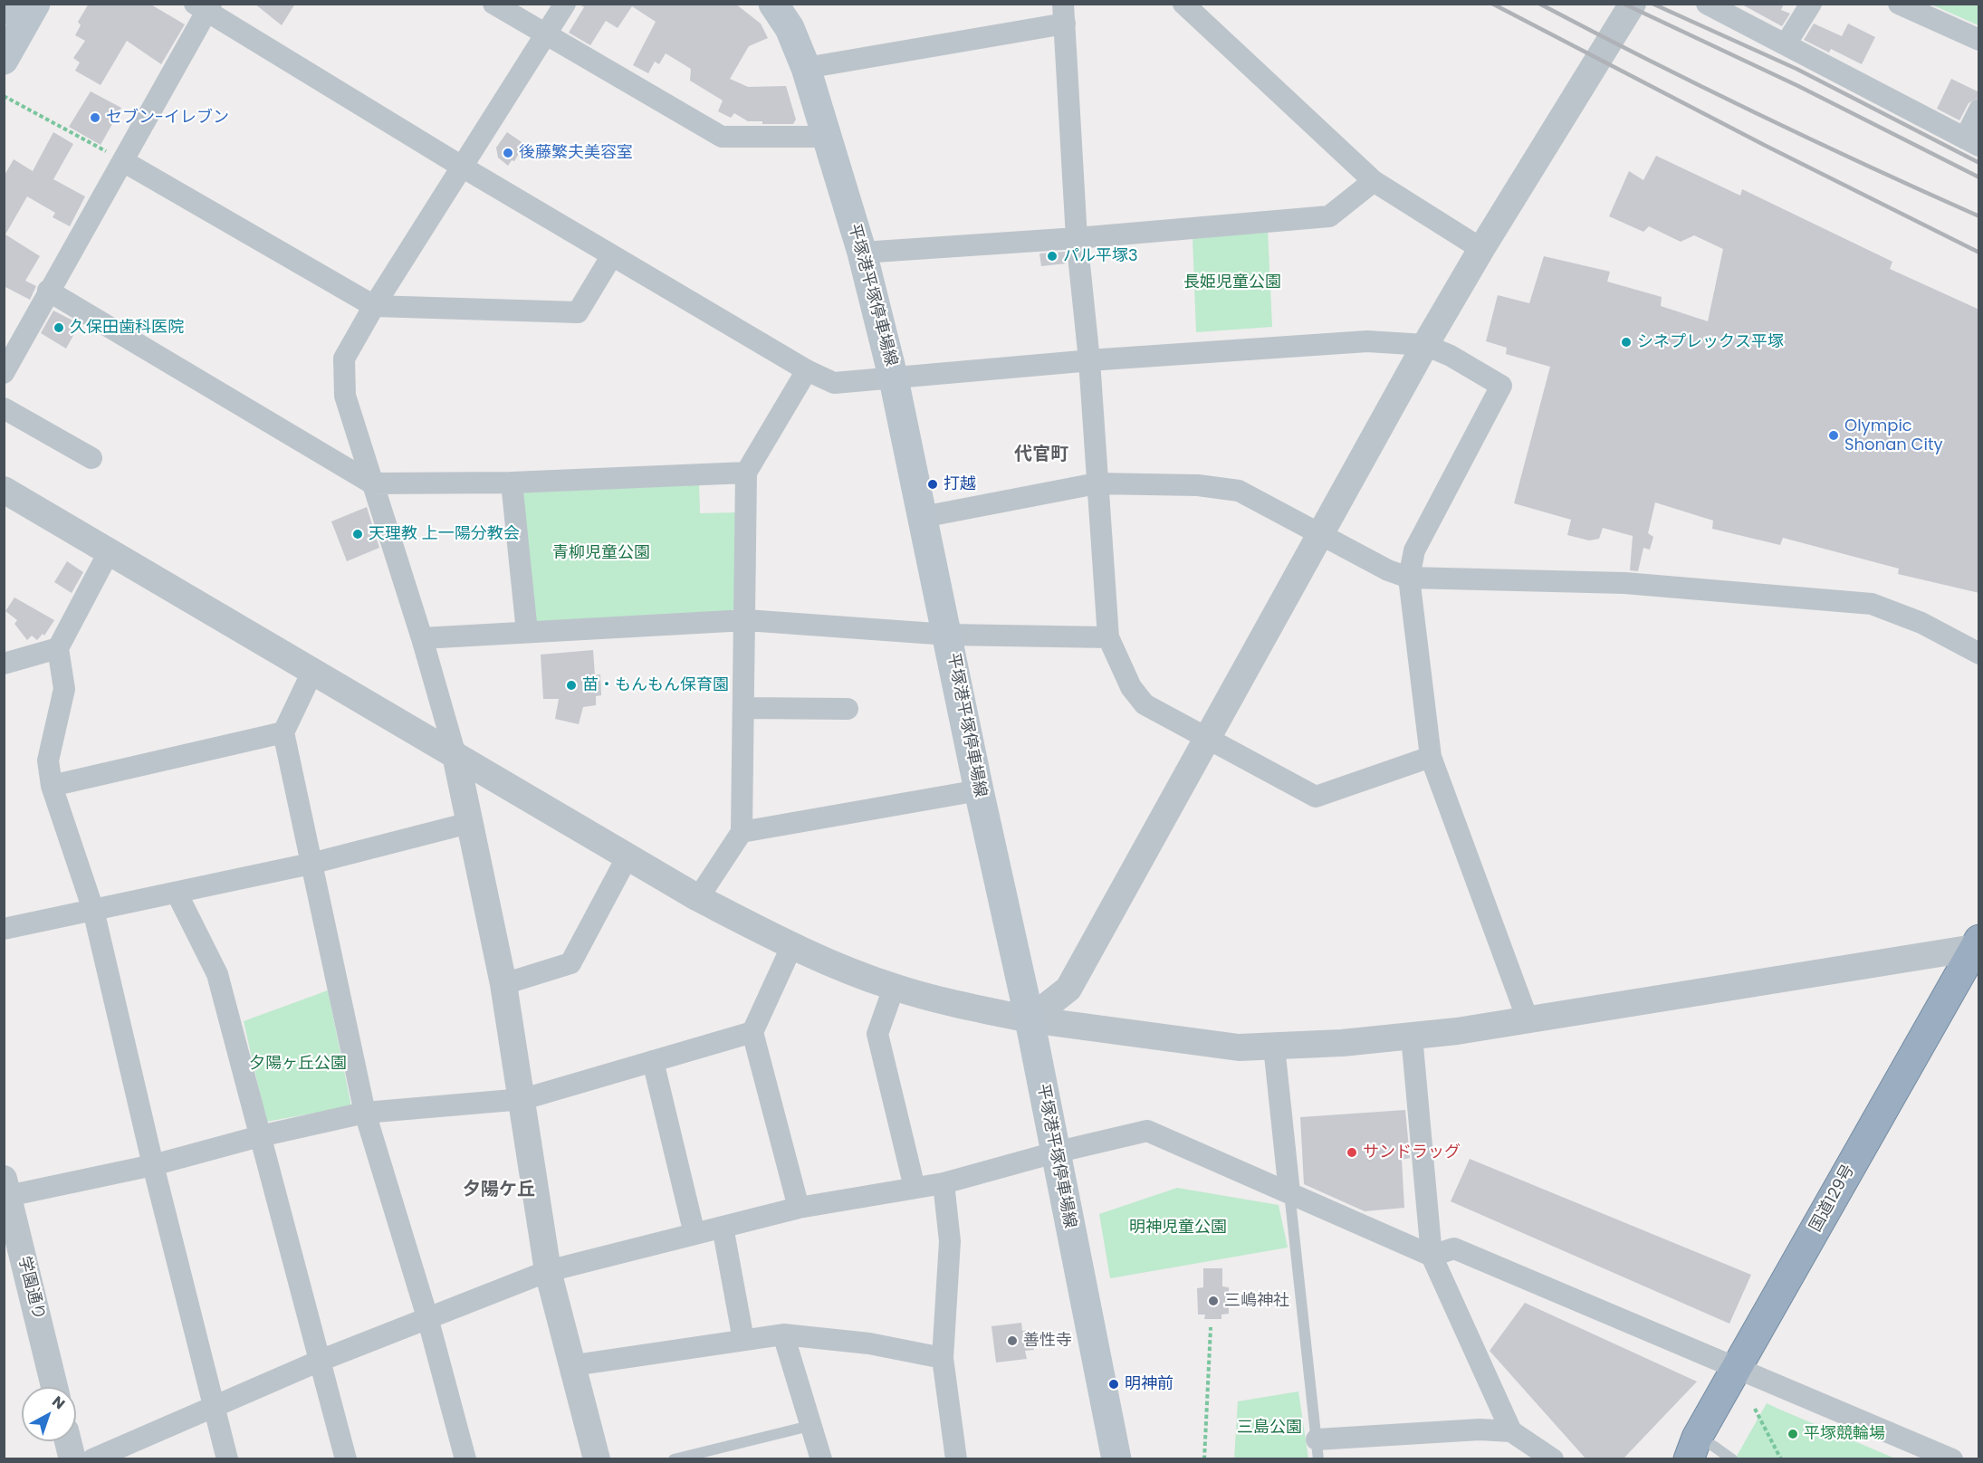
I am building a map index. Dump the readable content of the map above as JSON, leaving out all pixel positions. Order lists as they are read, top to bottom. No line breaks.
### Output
{"streets":{"highway":["国道129号"],"main road":["平塚港平塚停車場線"],"street":["学園通り"]},"districts":["代官町","夕陽ケ丘"],"parks":["長姫児童公園","青柳児童公園","夕陽ヶ丘公園","明神児童公園","三島公園"],"places":["セブン-イレブン","後藤繁夫美容室","パル平塚3","久保田歯科医院","シネプレックス平塚","Olympic Shonan City","打越","天理教 上一陽分教会","苗・もんもん保育園","サンドラッグ","三嶋神社","善性寺","明神前","平塚競輪場"],"north":"top right"}
